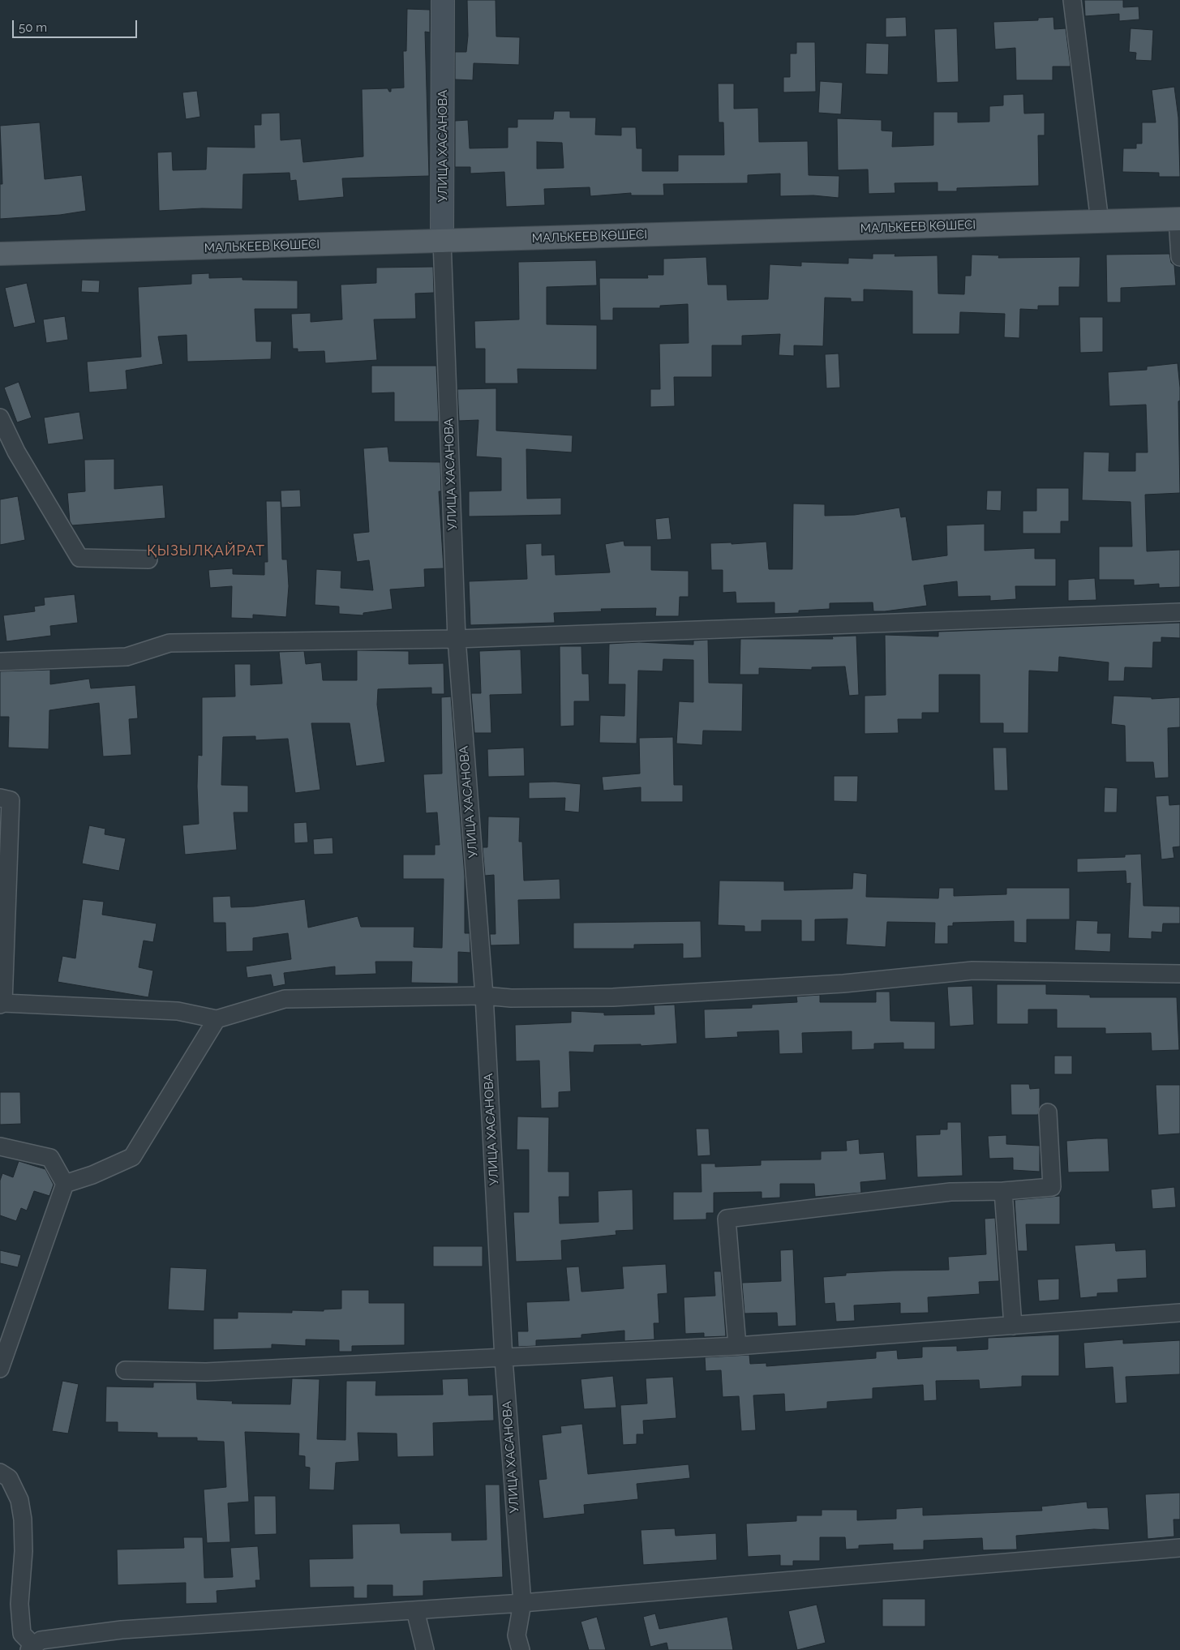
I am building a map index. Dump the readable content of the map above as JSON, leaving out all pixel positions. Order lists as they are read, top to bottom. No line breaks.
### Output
{"streets":{"main road":["МАЛЬКЕЕВ КӨШЕСІ"],"street":["УЛИЦА ХАСАНОВА"]},"crossings":[["УЛИЦА ХАСАНОВА","МАЛЬКЕЕВ КӨШЕСІ"]],"districts":["ҚЫЗЫЛҚАЙРАТ"],"scale_bar":"50 m"}
